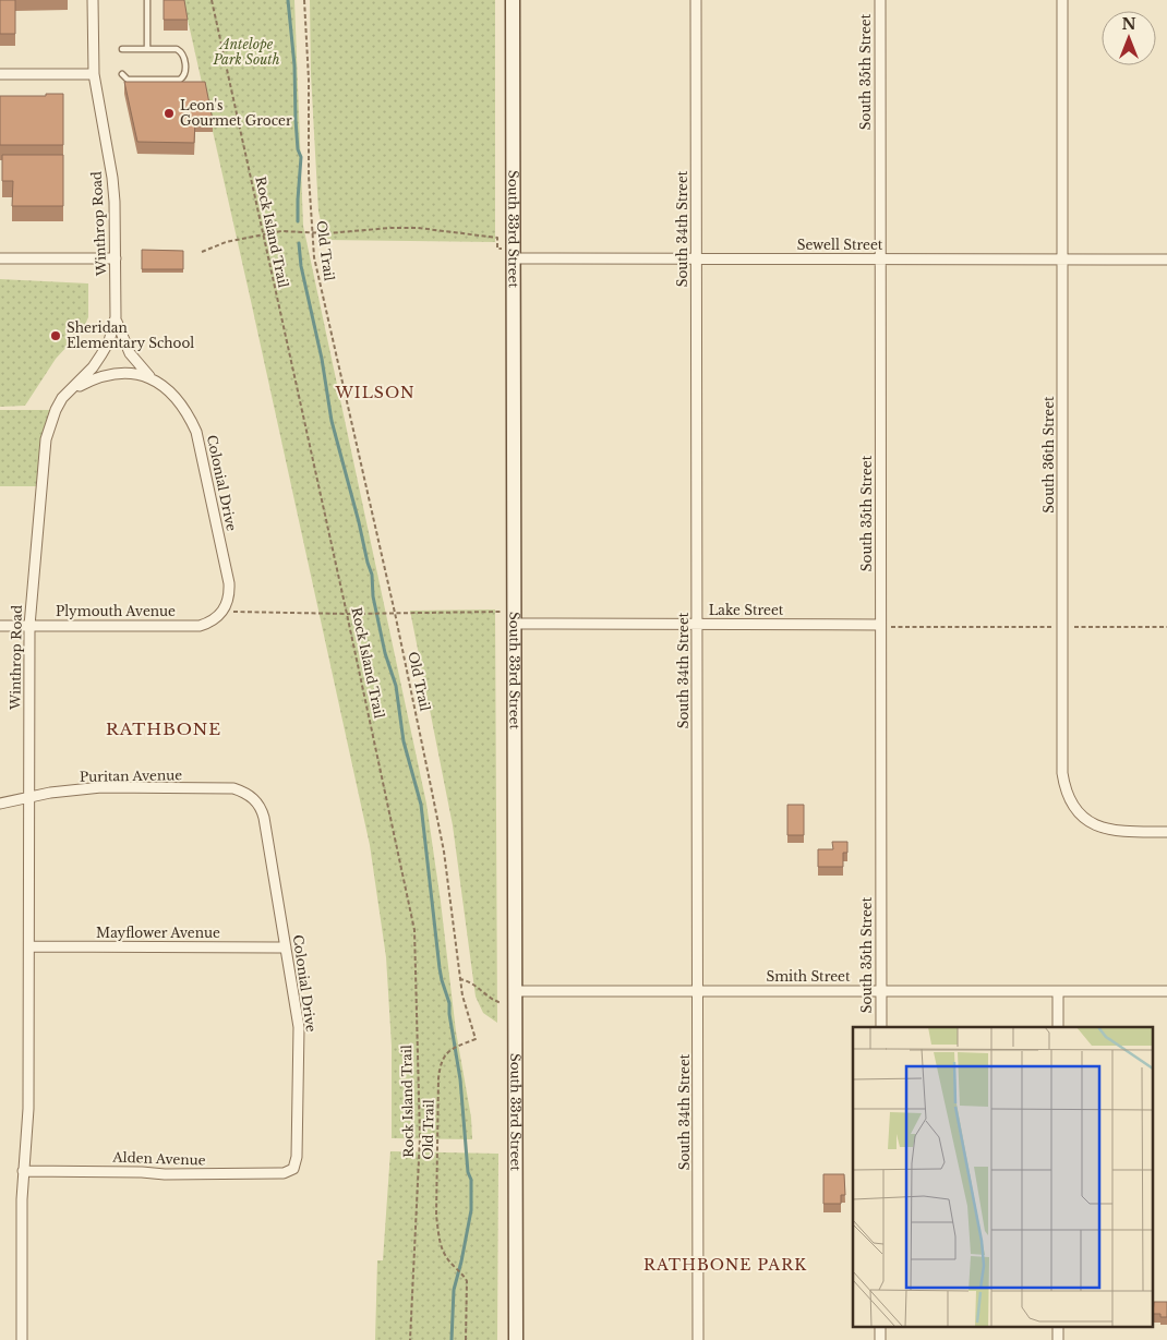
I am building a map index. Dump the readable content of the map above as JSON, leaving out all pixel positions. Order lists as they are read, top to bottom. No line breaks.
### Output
{"streets":{"main road":["South 33rd Street"],"street":["South 35th Street","Winthrop Road","South 34th Street","Sewell Street","South 36th Street","Colonial Drive","Lake Street","Plymouth Avenue","Puritan Avenue","Mayflower Avenue","Smith Street","Alden Avenue"],"path":["Rock Island Trail","Old Trail"]},"crossings":[["South 35th Street","Sewell Street"],["South 35th Street","Lake Street"],["South 35th Street","Smith Street"],["Winthrop Road","Colonial Drive"],["Winthrop Road","Plymouth Avenue"],["Winthrop Road","Puritan Avenue"],["Winthrop Road","Mayflower Avenue"],["Winthrop Road","Alden Avenue"],["South 33rd Street","Sewell Street"],["South 33rd Street","Lake Street"],["South 33rd Street","Smith Street"],["South 34th Street","Sewell Street"],["South 34th Street","Lake Street"],["South 34th Street","Smith Street"],["Sewell Street","South 36th Street"],["Colonial Drive","Plymouth Avenue"],["Colonial Drive","Puritan Avenue"],["Colonial Drive","Mayflower Avenue"],["Colonial Drive","Alden Avenue"]],"districts":["WILSON","RATHBONE","RATHBONE PARK"],"parks":["Antelope Park South"],"places":["Leon's Gourmet Grocer","Sheridan Elementary School"],"north":"top"}
